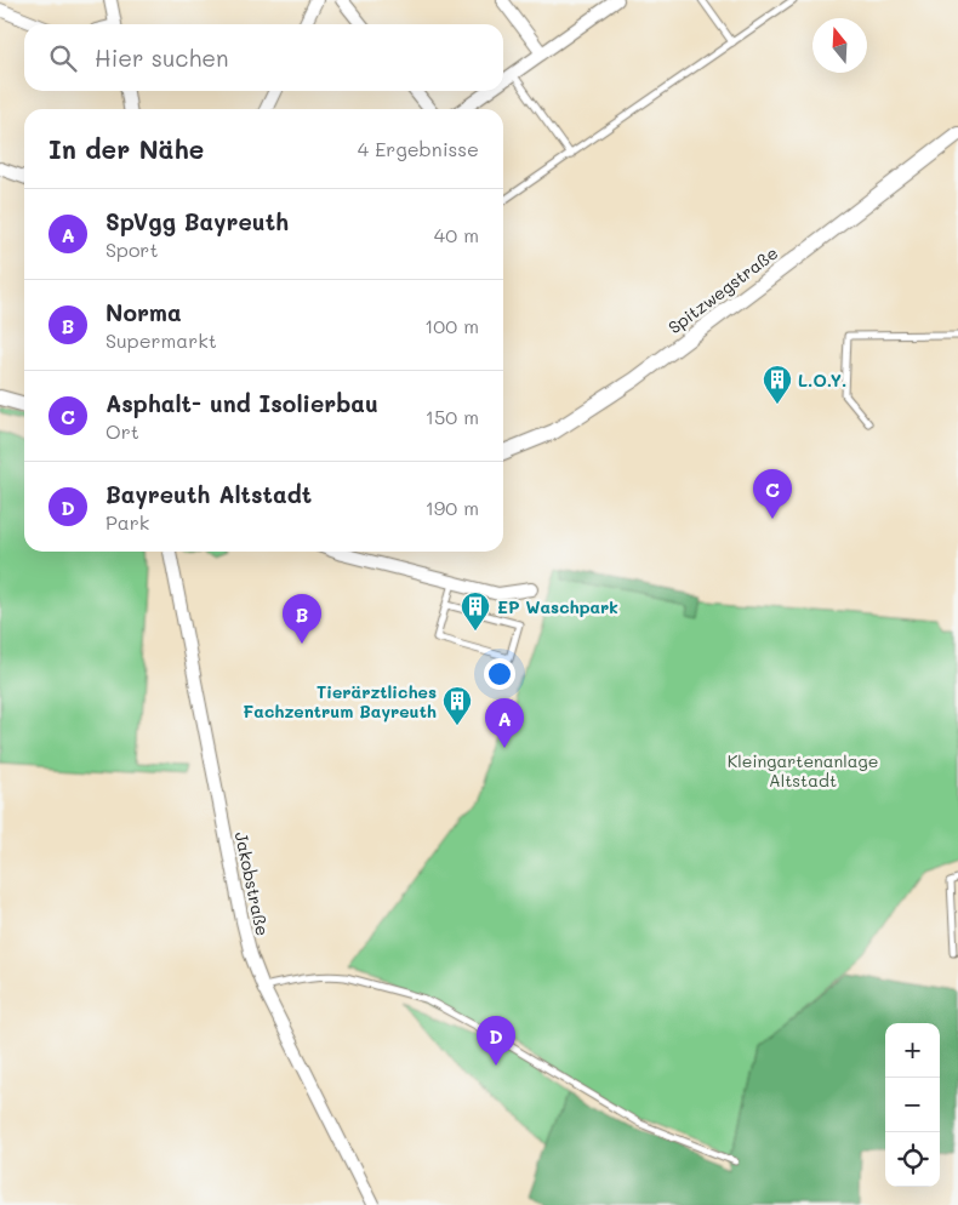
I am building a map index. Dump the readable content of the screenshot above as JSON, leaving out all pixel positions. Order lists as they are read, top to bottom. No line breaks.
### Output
{"streets":{"street":["Spitzwegstraße","Jakobstraße"]},"parks":["Kleingartenanlage Altstadt"],"places":{"building":["L.O.Y.","EP Waschpark","Tierärztliches Fachzentrum Bayreuth"]},"north":"top","page":{"search":"Hier suchen","heading":["In der Nähe","4 Ergebnisse"],"list":[{"mark":"A","name":"SpVgg Bayreuth","note":"Sport","value":"40 m"},{"mark":"B","name":"Norma","note":"Supermarkt","value":"100 m"},{"mark":"C","name":"Asphalt- und Isolierbau","note":"Ort","value":"150 m"},{"mark":"D","name":"Bayreuth Altstadt","note":"Park","value":"190 m"}],"pins":["C","B","A","D"],"map_buttons":["+","−"]}}
